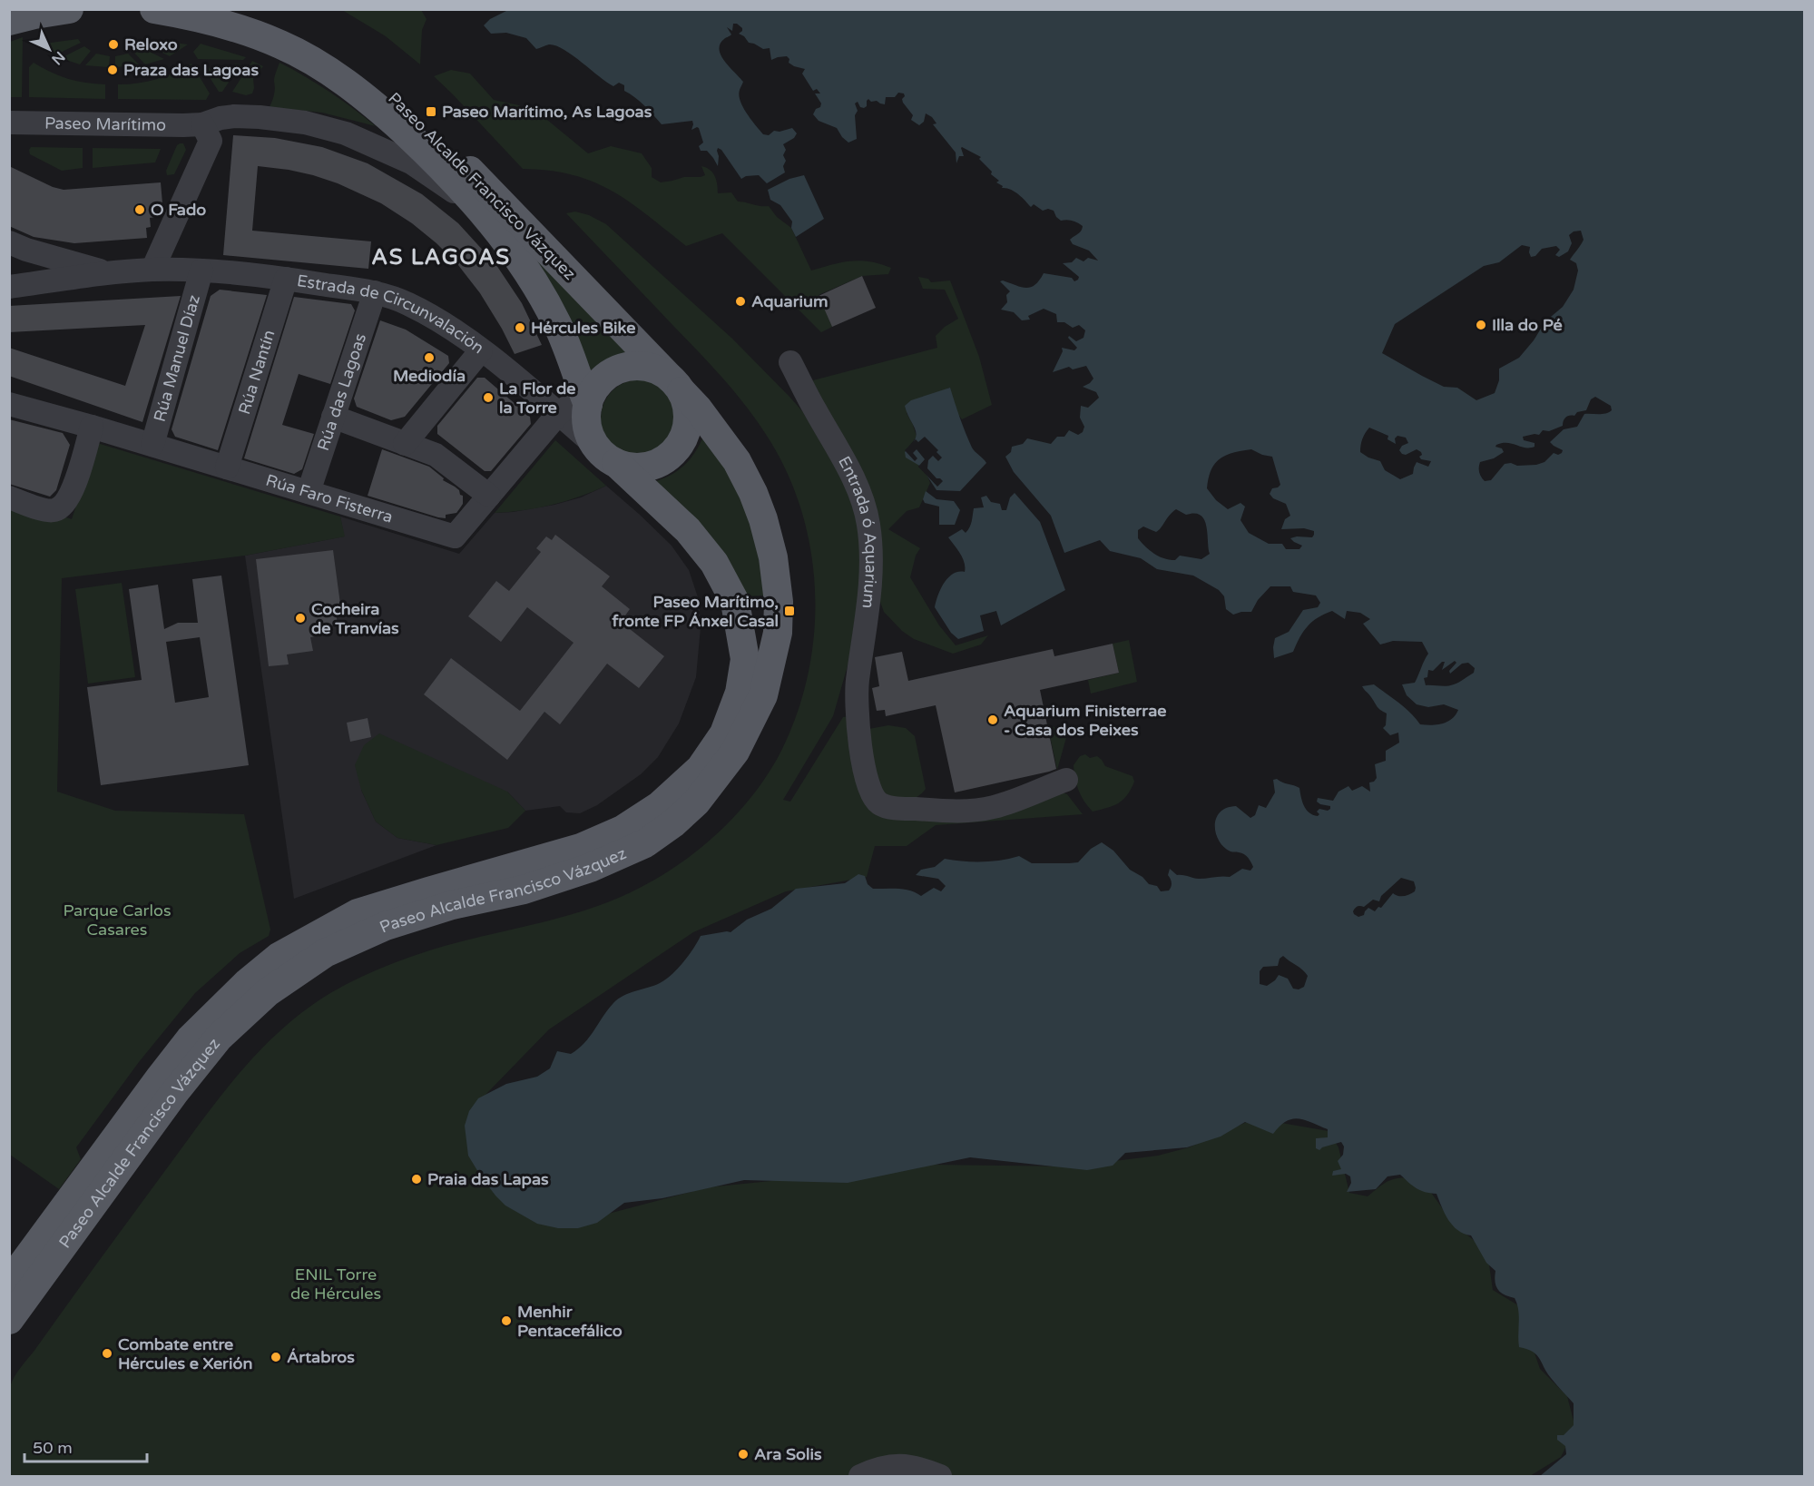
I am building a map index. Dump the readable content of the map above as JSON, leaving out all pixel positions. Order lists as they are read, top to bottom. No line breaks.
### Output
{"streets":{"main road":["Paseo Alcalde Francisco Vázquez"],"street":["Paseo Marítimo","Estrada de Circunvalación","Rúa Manuel Díaz","Rúa Nantín","Rúa das Lagoas","Rúa Faro Fisterra","Entrada ó Aquarium"]},"crossings":[["Paseo Marítimo","Paseo Alcalde Francisco Vázquez"],["Paseo Alcalde Francisco Vázquez","Estrada de Circunvalación"],["Paseo Alcalde Francisco Vázquez","Rúa Faro Fisterra"],["Estrada de Circunvalación","Rúa Manuel Díaz"],["Estrada de Circunvalación","Rúa Nantín"],["Estrada de Circunvalación","Rúa das Lagoas"],["Estrada de Circunvalación","Rúa Faro Fisterra"],["Rúa Manuel Díaz","Rúa Faro Fisterra"],["Rúa Nantín","Rúa Faro Fisterra"],["Rúa das Lagoas","Rúa Faro Fisterra"]],"districts":["AS LAGOAS"],"parks":["Parque Carlos Casares","ENIL Torre de Hércules"],"places":{"other":["Reloxo","Praza das Lagoas","O Fado","Aquarium","Illa do Pé","Hércules Bike","Mediodía","La Flor de la Torre","Cocheira de Tranvías","Aquarium Finisterrae - Casa dos Peixes","Praia das Lapas","Menhir Pentacefálico","Combate entre Hércules e Xerión","Ártabros","Ara Solis"],"transit":["Paseo Marítimo, As Lagoas","Paseo Marítimo, fronte FP Ánxel Casal"]},"scale_bar":"50 m","north":"bottom right"}
